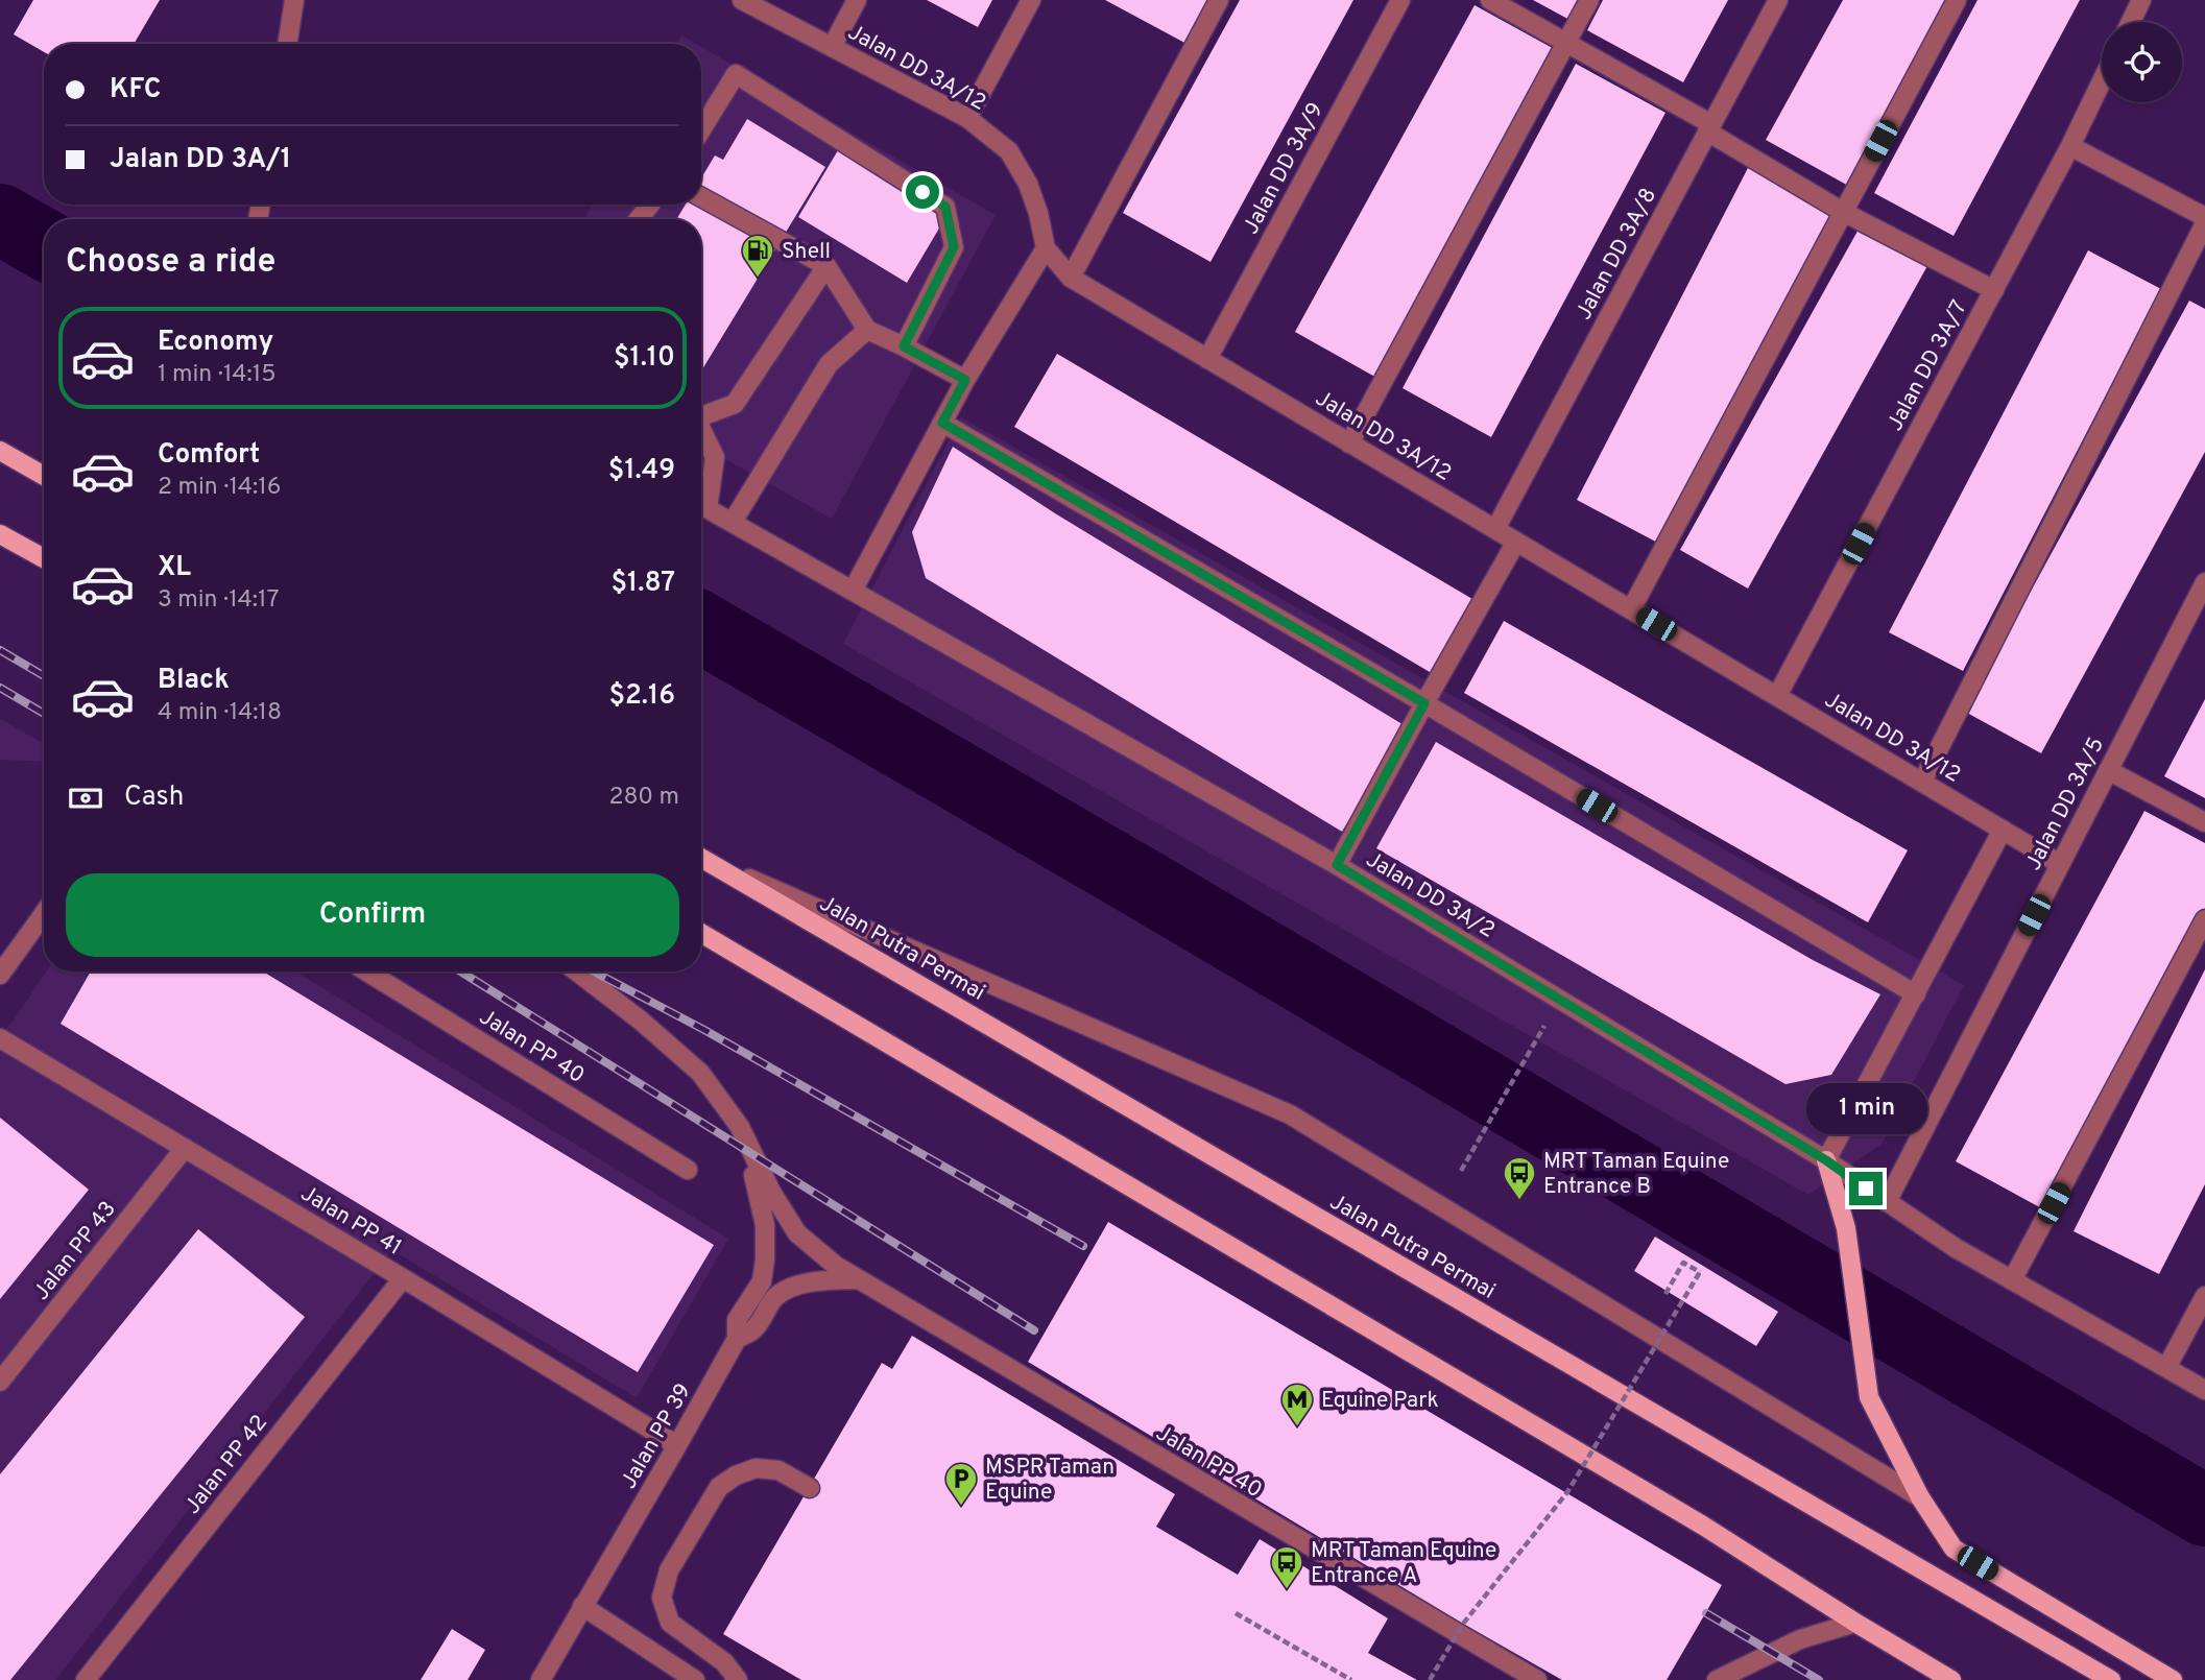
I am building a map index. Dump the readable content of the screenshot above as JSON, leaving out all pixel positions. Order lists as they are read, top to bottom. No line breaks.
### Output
{"streets":{"main road":["Jalan Putra Permai"],"street":["Jalan DD 3A/12","Jalan DD 3A/9","Jalan DD 3A/8","Jalan DD 3A/7","Jalan DD 3A/5","Jalan DD 3A/2","Jalan PP 40","Jalan PP 41","Jalan PP 43","Jalan PP 39","Jalan PP 42"]},"crossings":[["Jalan DD 3A/12","Jalan DD 3A/9"],["Jalan DD 3A/12","Jalan DD 3A/8"],["Jalan DD 3A/12","Jalan DD 3A/7"],["Jalan DD 3A/12","Jalan DD 3A/5"],["Jalan DD 3A/5","Jalan DD 3A/2"],["Jalan PP 40","Jalan PP 39"],["Jalan PP 41","Jalan PP 43"],["Jalan PP 41","Jalan PP 39"],["Jalan PP 41","Jalan PP 42"]],"places":{"fuel station":["Shell"],"bus stop":["MRT Taman Equine Entrance B","MRT Taman Equine Entrance A"],"metro station":["Equine Park"],"parking":["MSPR Taman Equine"]},"page":{"banner":["KFC","Jalan DD 3A/1"],"heading":"Choose a ride","list":[{"name":"Economy","note":"1 min · 14:15","value":"$1.10"},{"name":"Comfort","note":"2 min · 14:16","value":"$1.49"},{"name":"XL","note":"3 min · 14:17","value":"$1.87"},{"name":"Black","note":"4 min · 14:18","value":"$2.16"}],"pay":["Cash","280 m"],"buttons":"Confirm","bubble":"1 min"}}
